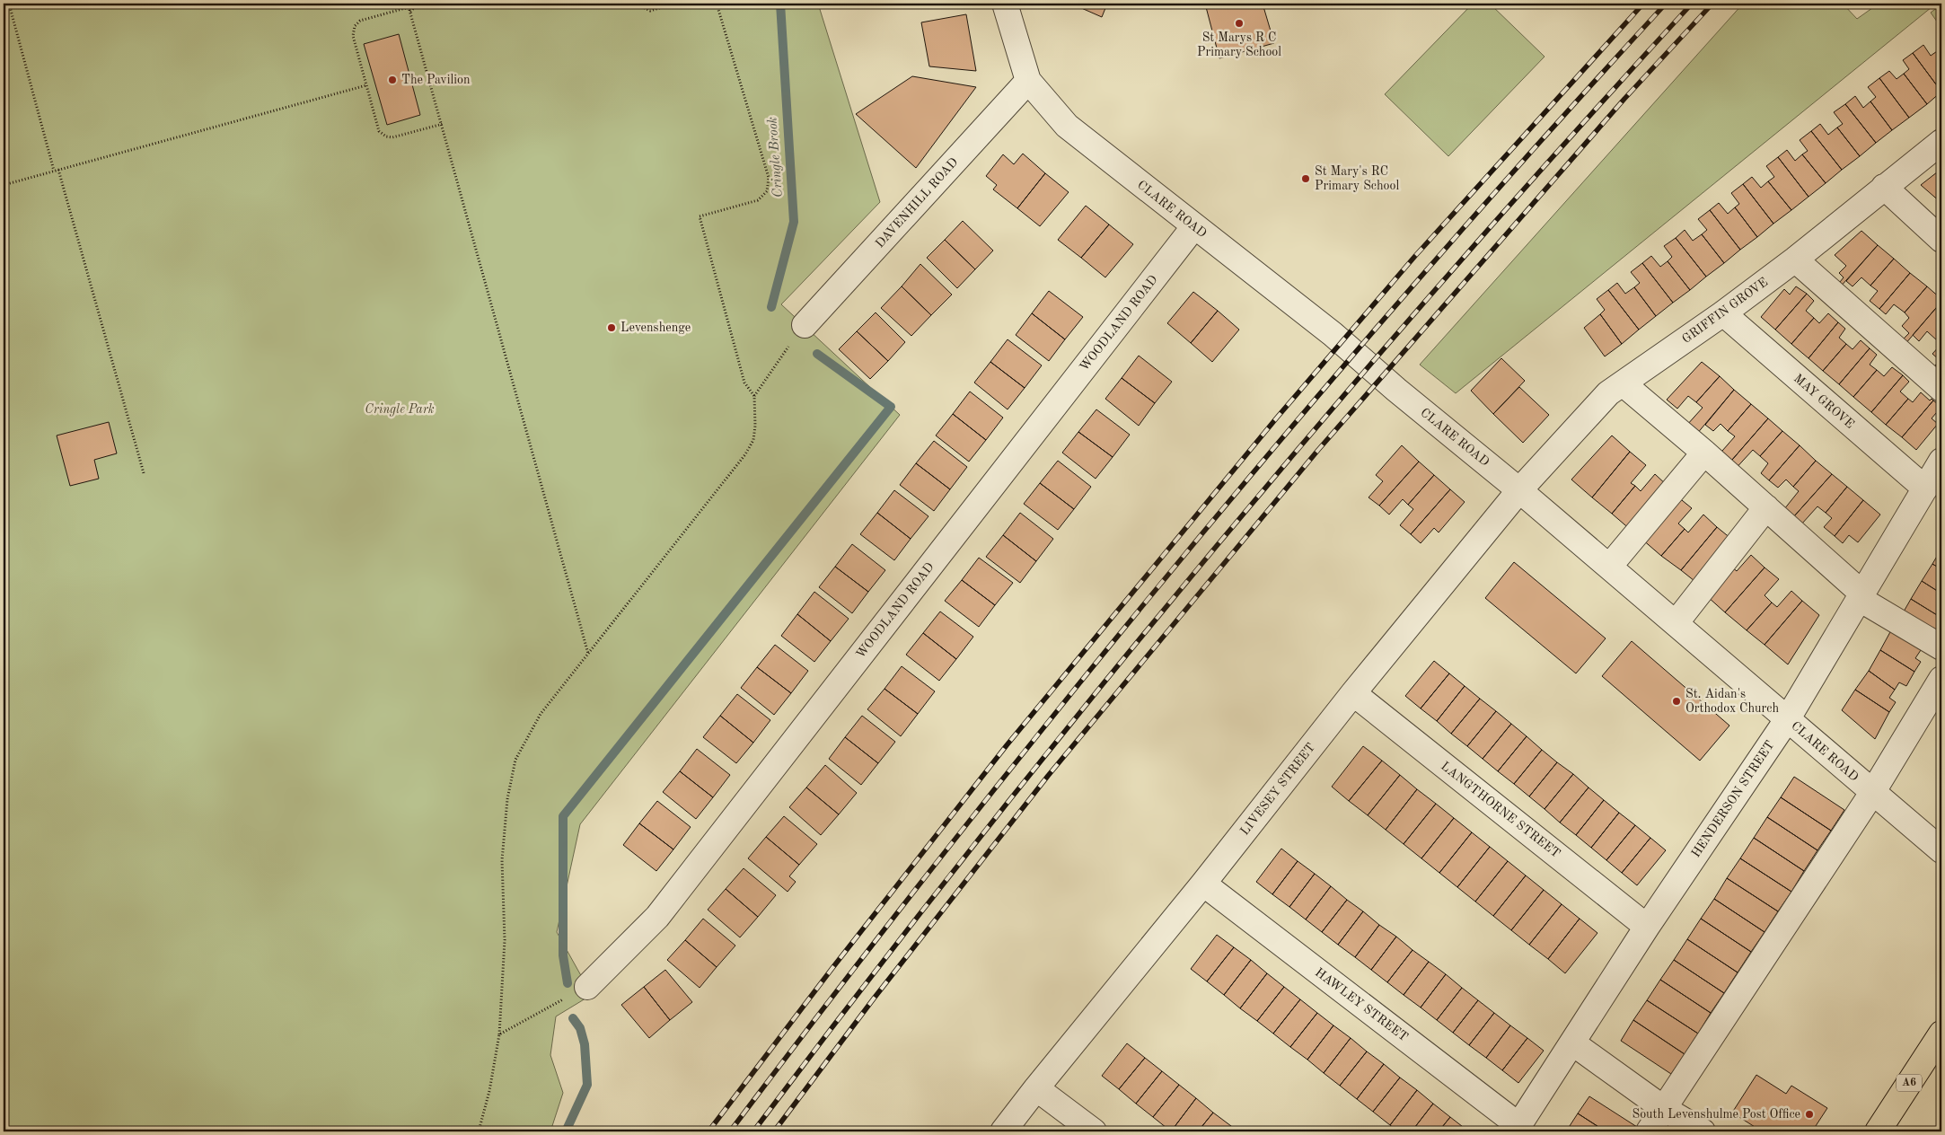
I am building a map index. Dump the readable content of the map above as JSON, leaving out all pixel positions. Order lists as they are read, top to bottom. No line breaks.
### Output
{"streets":{"highway":["A6"],"street":["DAVENHILL ROAD","CLARE ROAD","GRIFFIN GROVE","WOODLAND ROAD","MAY GROVE","LIVESEY STREET","HENDERSON STREET","LANGTHORNE STREET","HAWLEY STREET"]},"crossings":[["DAVENHILL ROAD","CLARE ROAD"],["CLARE ROAD","GRIFFIN GROVE"],["CLARE ROAD","WOODLAND ROAD"],["CLARE ROAD","LIVESEY STREET"],["CLARE ROAD","HENDERSON STREET"],["GRIFFIN GROVE","MAY GROVE"],["GRIFFIN GROVE","LIVESEY STREET"],["MAY GROVE","HENDERSON STREET"],["LIVESEY STREET","LANGTHORNE STREET"],["LIVESEY STREET","HAWLEY STREET"],["HENDERSON STREET","LANGTHORNE STREET"],["HENDERSON STREET","HAWLEY STREET"]],"water":["Cringle Brook"],"parks":["Cringle Park"],"places":["St Marys R C Primary School","The Pavilion","St Mary's RC Primary School","Levenshenge","St. Aidan's Orthodox Church","South Levenshulme Post Office"]}
